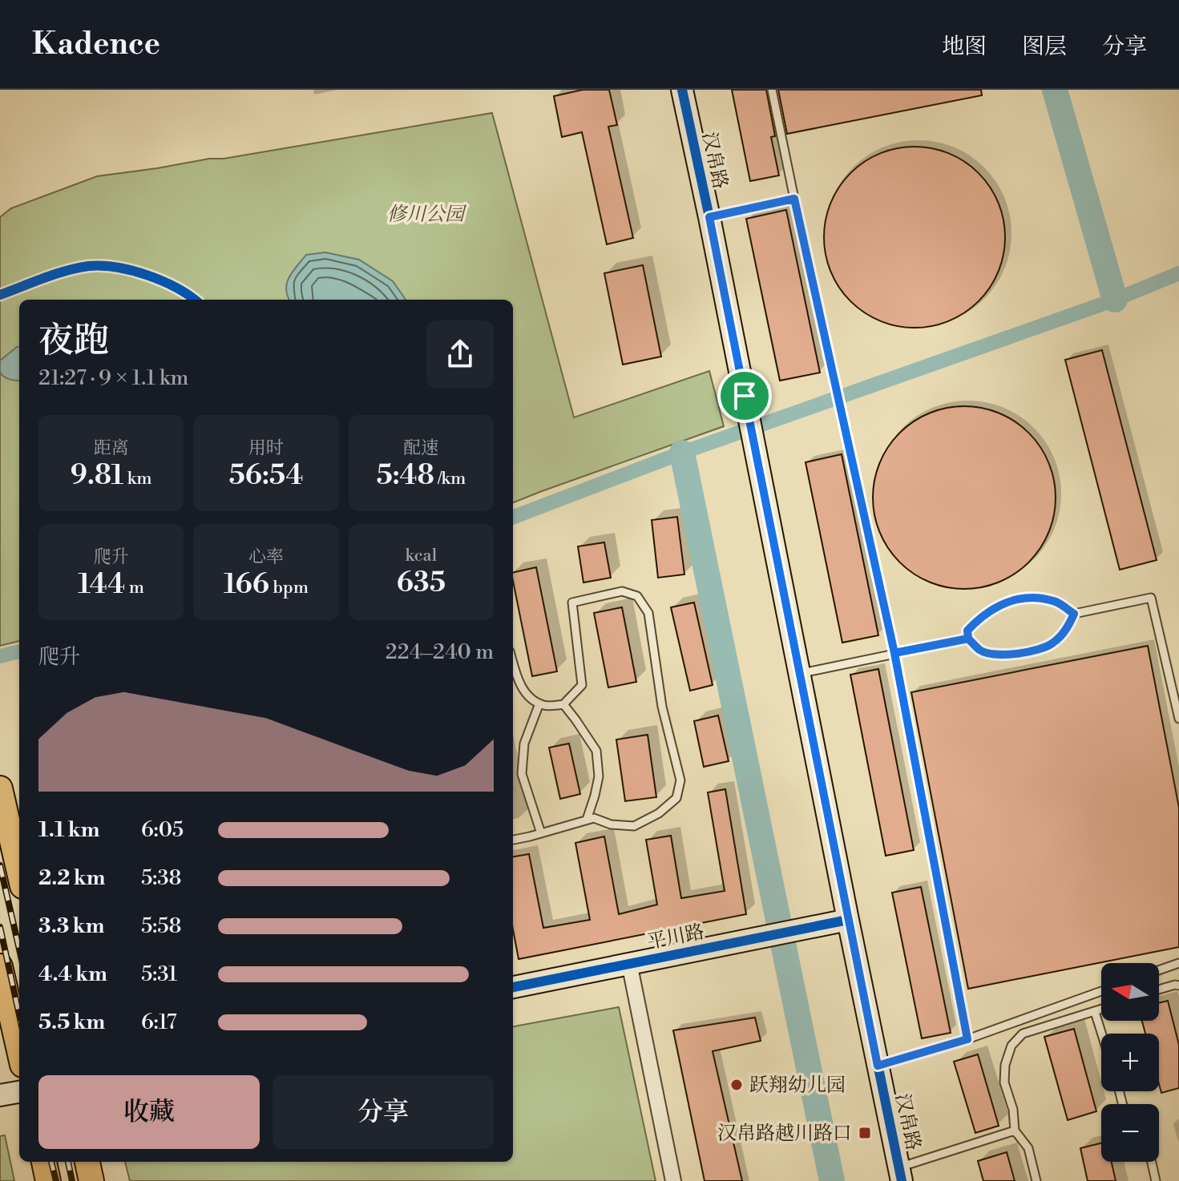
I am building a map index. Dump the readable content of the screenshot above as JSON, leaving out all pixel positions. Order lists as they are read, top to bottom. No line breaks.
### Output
{"streets":{"street":["汉帛路","平川路"]},"crossings":[["汉帛路","平川路"]],"parks":["修川公园"],"places":{"other":["跃翔幼儿园"],"transit":["汉帛路越川路口"]},"north":"left","page":{"header":"Kadence","nav":["地图","图层","分享"],"heading":["夜跑","21:27 · 9 × 1.1 km"],"stats":[["距离","9.81 km"],["用时","56:54"],["配速","5:48 /km"],["爬升","144 m"],["心率","166 bpm"],["kcal","635"]],"chart":["爬升","224–240 m"],"list":[{"name":"1.1 km","note":"6:05"},{"name":"2.2 km","note":"5:38"},{"name":"3.3 km","note":"5:58"},{"name":"4.4 km","note":"5:31"},{"name":"5.5 km","note":"6:17"}],"map_buttons":["+","−"],"buttons":["收藏","分享"]}}
